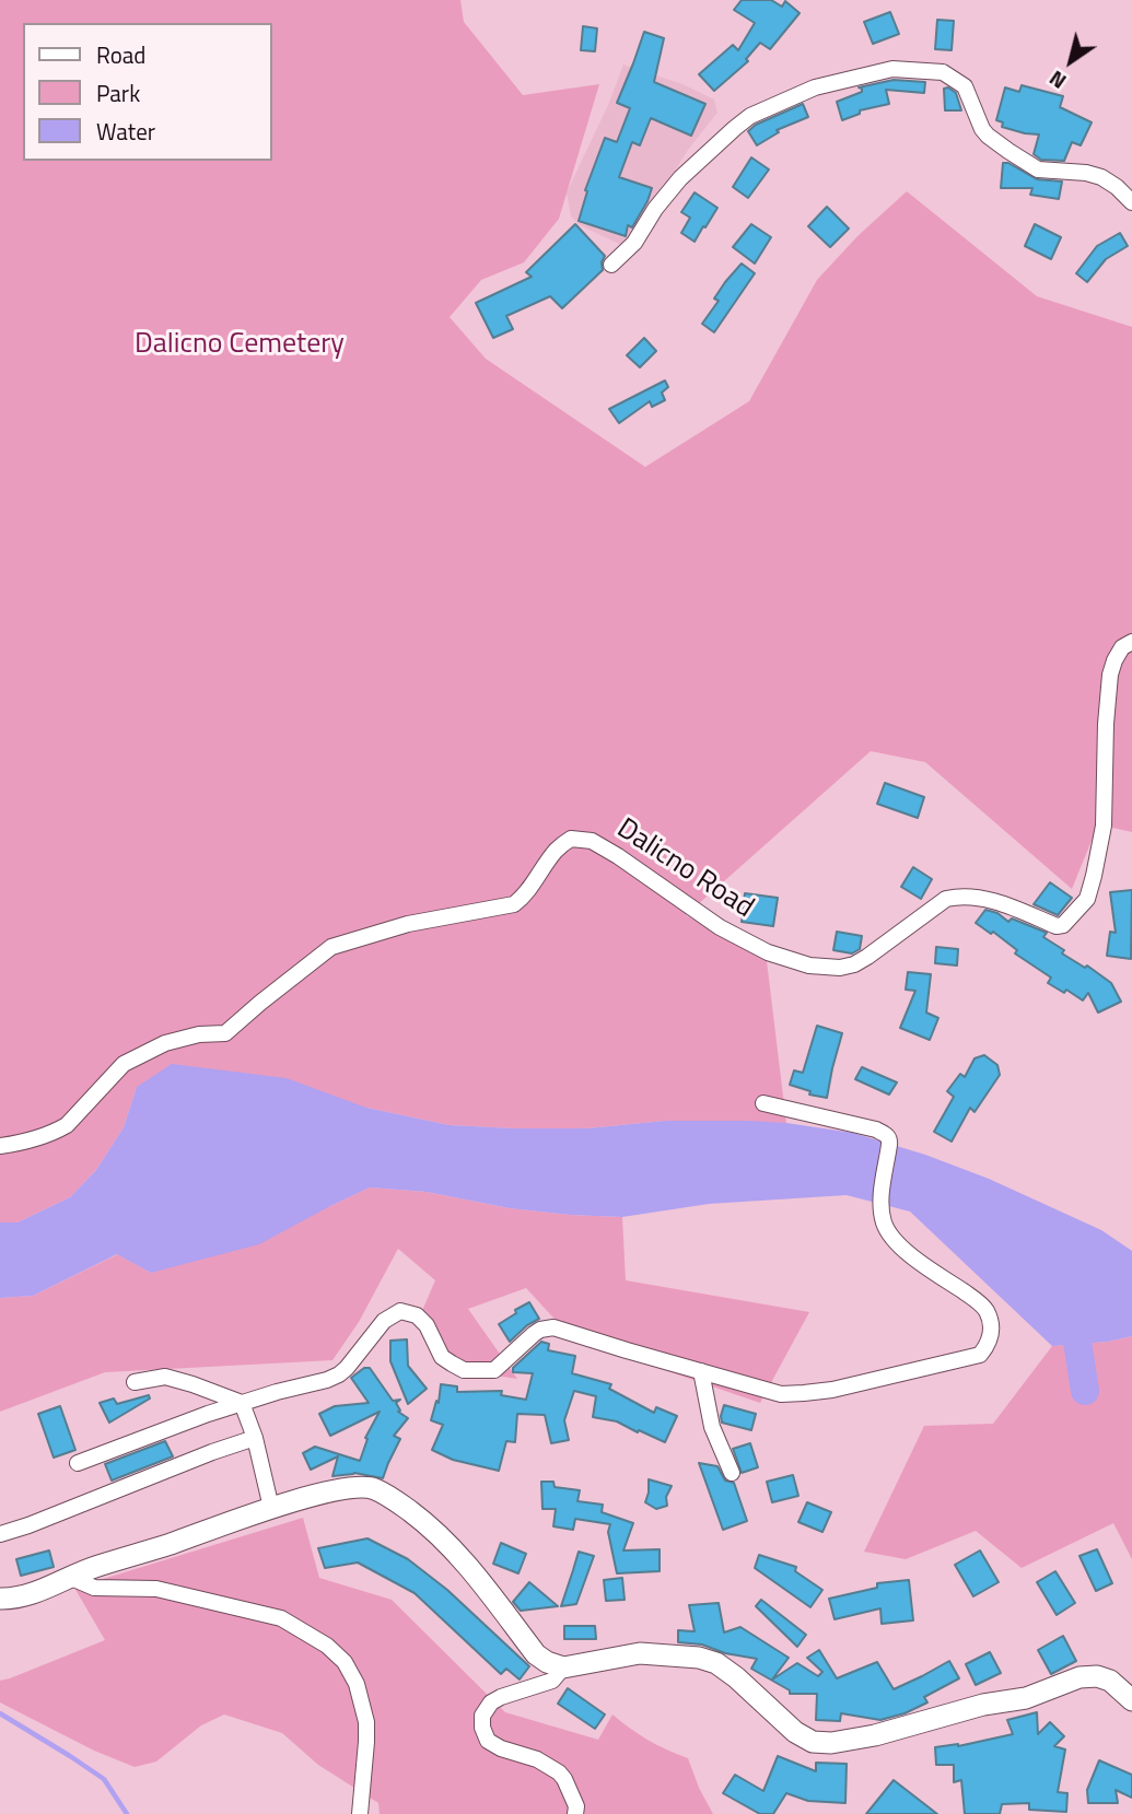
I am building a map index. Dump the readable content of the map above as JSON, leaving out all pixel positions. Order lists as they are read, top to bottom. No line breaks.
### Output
{"streets":{"street":["Dalicno Road"]},"parks":["Dalicno Cemetery"],"legend":["Road","Park","Water"],"north":"bottom left"}
